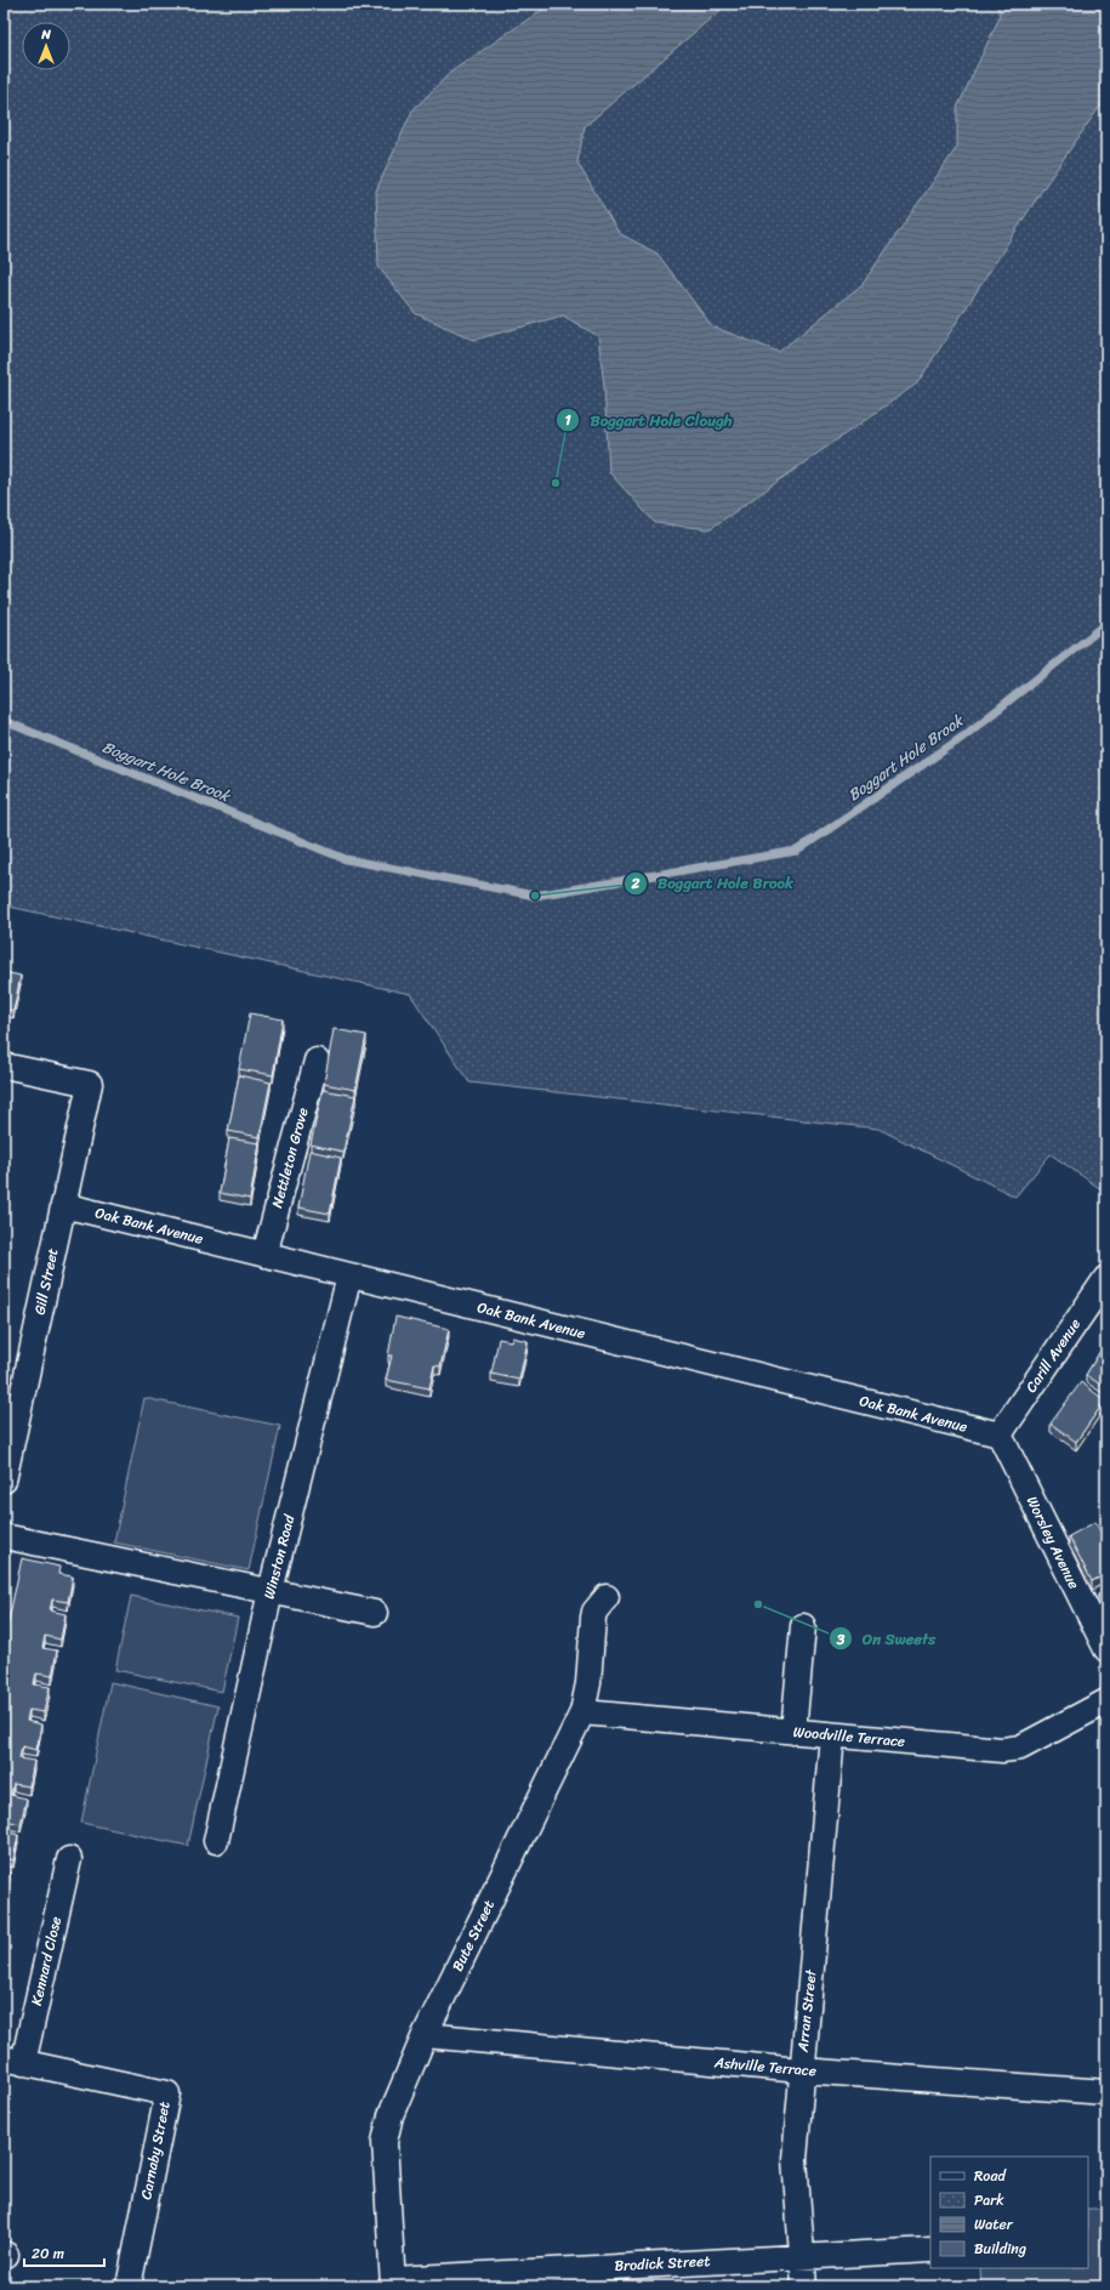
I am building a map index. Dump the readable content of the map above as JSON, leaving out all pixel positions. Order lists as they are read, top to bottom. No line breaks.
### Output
{"streets":{"street":["Nettleton Grove","Oak Bank Avenue","Gill Street","Carill Avenue","Worsley Avenue","Winston Road","Woodville Terrace","Bute Street","Kennard Close","Arran Street","Ashville Terrace","Carnaby Street","Brodick Street"]},"crossings":[["Nettleton Grove","Oak Bank Avenue"],["Oak Bank Avenue","Gill Street"],["Oak Bank Avenue","Carill Avenue"],["Oak Bank Avenue","Worsley Avenue"],["Oak Bank Avenue","Winston Road"],["Carill Avenue","Worsley Avenue"],["Woodville Terrace","Bute Street"],["Woodville Terrace","Arran Street"],["Bute Street","Ashville Terrace"],["Bute Street","Brodick Street"],["Kennard Close","Carnaby Street"],["Arran Street","Ashville Terrace"],["Arran Street","Brodick Street"]],"water":["Boggart Hole Brook"],"places":["Boggart Hole Clough","Boggart Hole Brook","On Sweets"],"legend":["Road","Park","Water","Building"],"scale_bar":"20 m","north":"top"}
